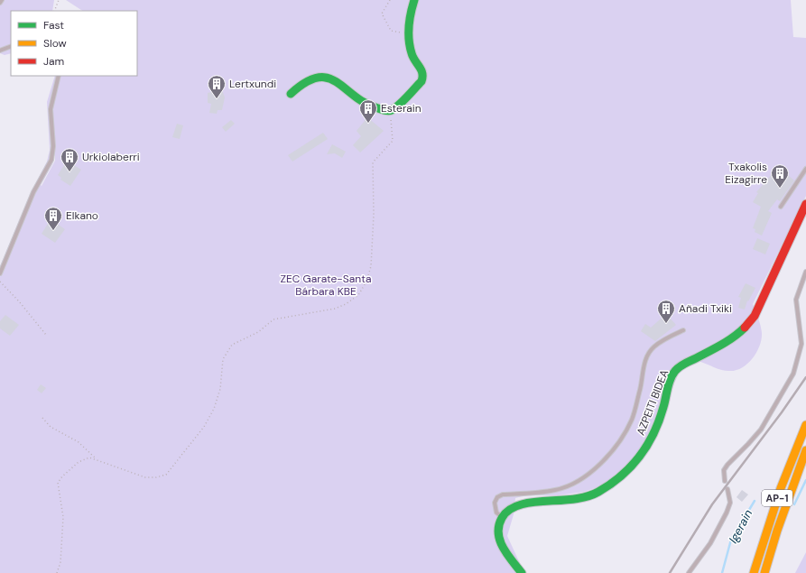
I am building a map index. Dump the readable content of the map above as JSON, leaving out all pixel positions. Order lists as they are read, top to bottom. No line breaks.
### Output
{"streets":{"main road":["AZPEITI BIDEA","AP-1"]},"water":["Igerain"],"parks":["ZEC Garate-Santa Bárbara KBE"],"places":{"building":["Lertxundi","Esterain","Urkiolaberri","Txakolis Eizagirre","Elkano","Añadi Txiki"]},"legend":["Fast","Slow","Jam"]}
